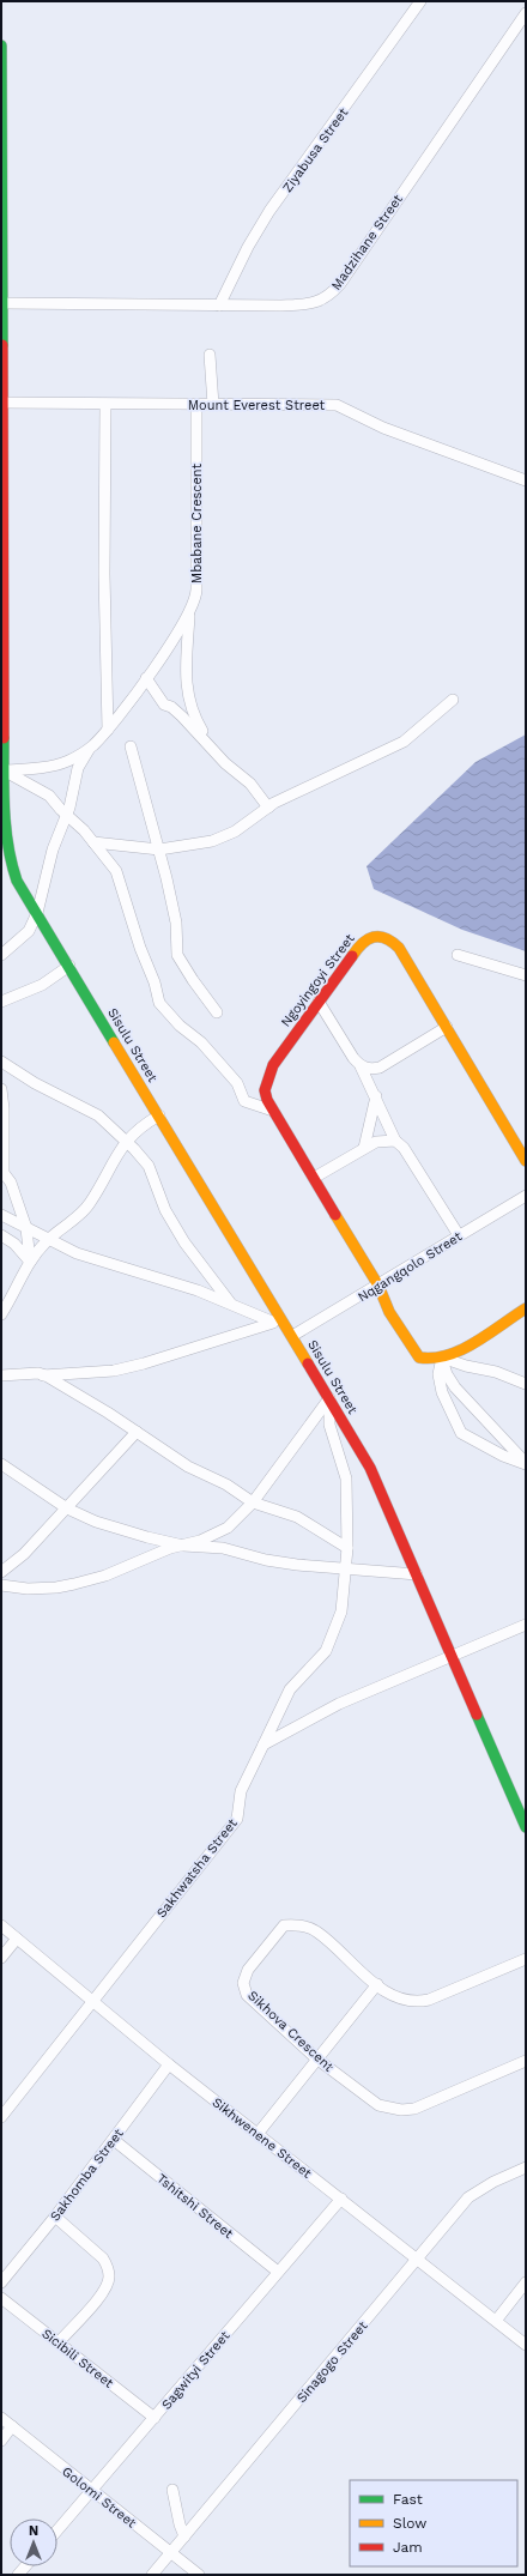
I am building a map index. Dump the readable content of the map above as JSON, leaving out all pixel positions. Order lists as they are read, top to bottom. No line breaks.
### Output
{"streets":{"street":["Ziyabusa Street","Madzihane Street","Mount Everest Street","Mbabane Crescent","Ngoyingoyi Street","Sisulu Street","Nqgangqolo Street","Sakhwatsha Street","Sikhova Crescent","Sikhwenene Street","Sakhomba Street","Tshitshi Street","Sicibili Street","Sinagogo Street","Sagwityi Street","Golomi Street"]},"crossings":[["Ziyabusa Street","Madzihane Street"],["Madzihane Street","Sisulu Street"],["Mount Everest Street","Mbabane Crescent"],["Mount Everest Street","Sisulu Street"],["Mbabane Crescent","Sisulu Street"],["Ngoyingoyi Street","Nqgangqolo Street"],["Sisulu Street","Nqgangqolo Street"],["Sisulu Street","Sakhwatsha Street"],["Sakhwatsha Street","Sikhwenene Street"],["Sikhwenene Street","Sakhomba Street"],["Sikhwenene Street","Sinagogo Street"],["Sikhwenene Street","Sagwityi Street"],["Sakhomba Street","Tshitshi Street"],["Tshitshi Street","Sagwityi Street"],["Sicibili Street","Sagwityi Street"],["Sinagogo Street","Golomi Street"],["Sagwityi Street","Golomi Street"]],"legend":["Fast","Slow","Jam"],"north":"top"}
